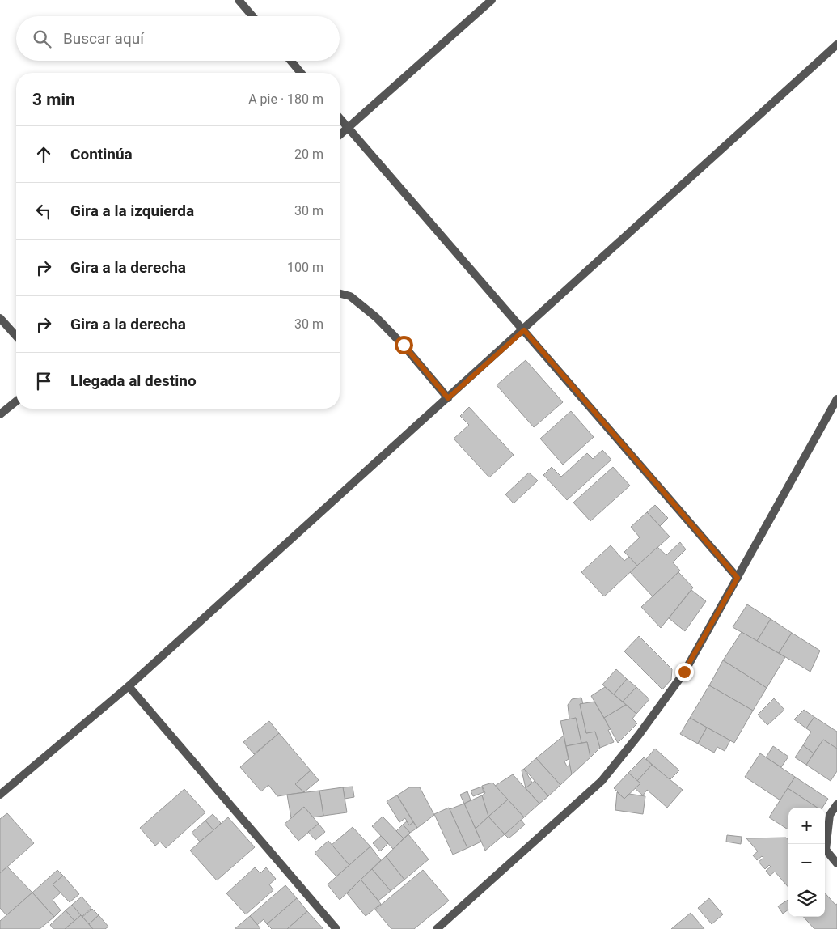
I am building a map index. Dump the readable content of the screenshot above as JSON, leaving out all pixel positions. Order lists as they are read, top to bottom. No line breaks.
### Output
{"page":{"search":"Buscar aquí","heading":["3 min","A pie · 180 m"],"list":[["Continúa","20 m"],["Gira a la izquierda","30 m"],["Gira a la derecha","100 m"],["Gira a la derecha","30 m"],"Llegada al destino"],"map_buttons":["+","−"]}}
